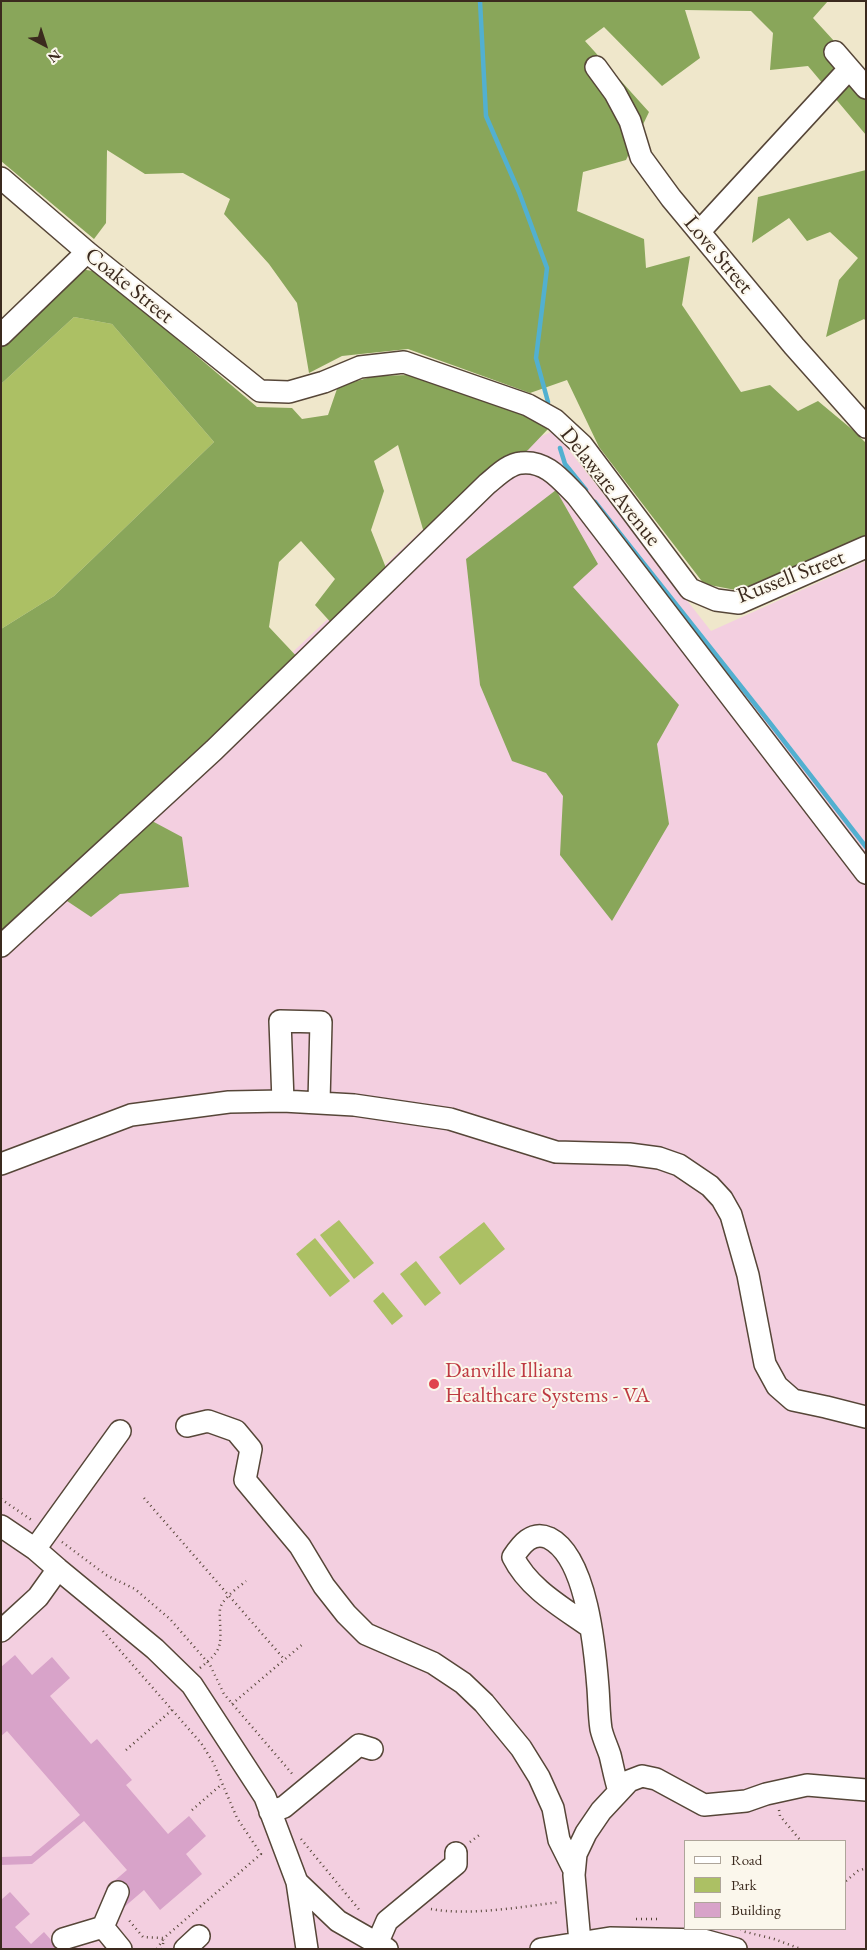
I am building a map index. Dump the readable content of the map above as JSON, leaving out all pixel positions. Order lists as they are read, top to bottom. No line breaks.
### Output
{"streets":{"street":["Love Street","Coake Street","Delaware Avenue","Russell Street"]},"crossings":[["Coake Street","Delaware Avenue"],["Delaware Avenue","Russell Street"]],"places":["Danville Illiana Healthcare Systems - VA"],"legend":["Road","Park","Building"],"north":"bottom right"}
